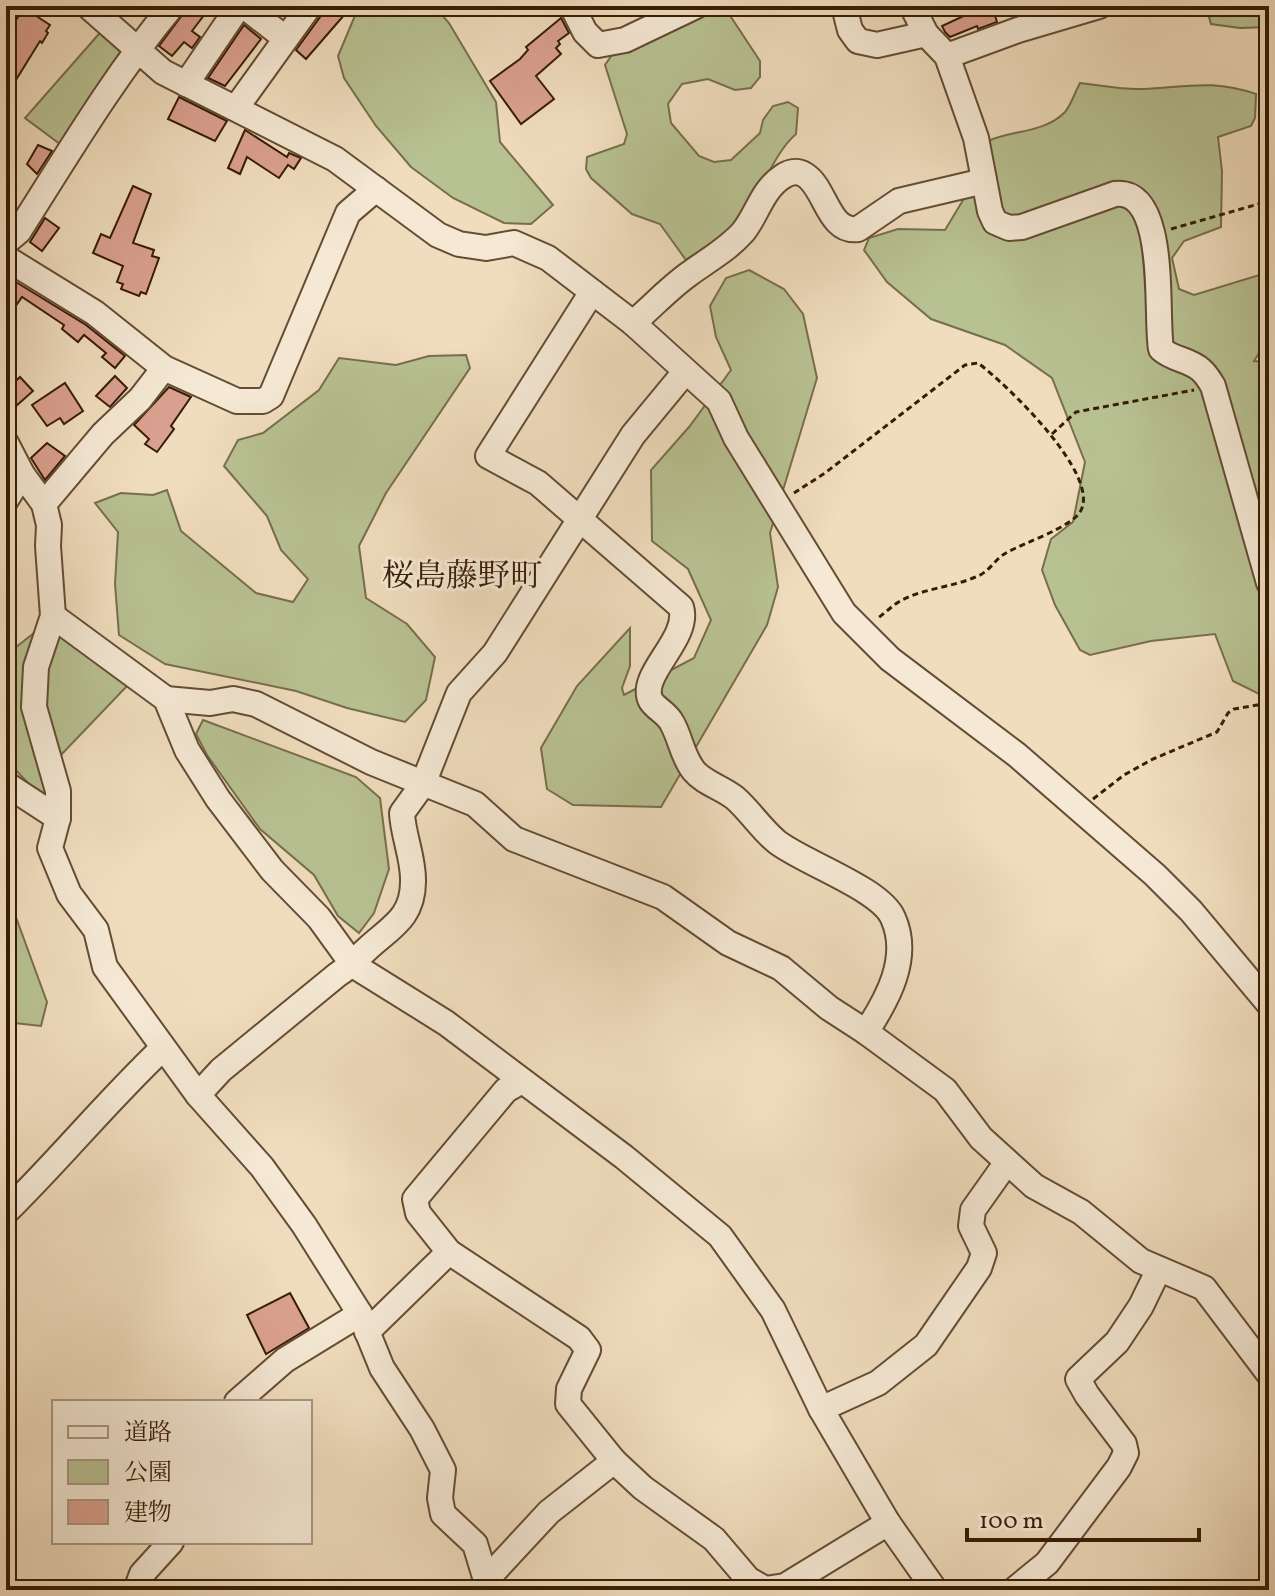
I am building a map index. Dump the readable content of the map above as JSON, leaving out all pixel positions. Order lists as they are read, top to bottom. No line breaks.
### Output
{"districts":["桜島藤野町"],"legend":["道路","公園","建物"],"scale_bar":"100 m"}
